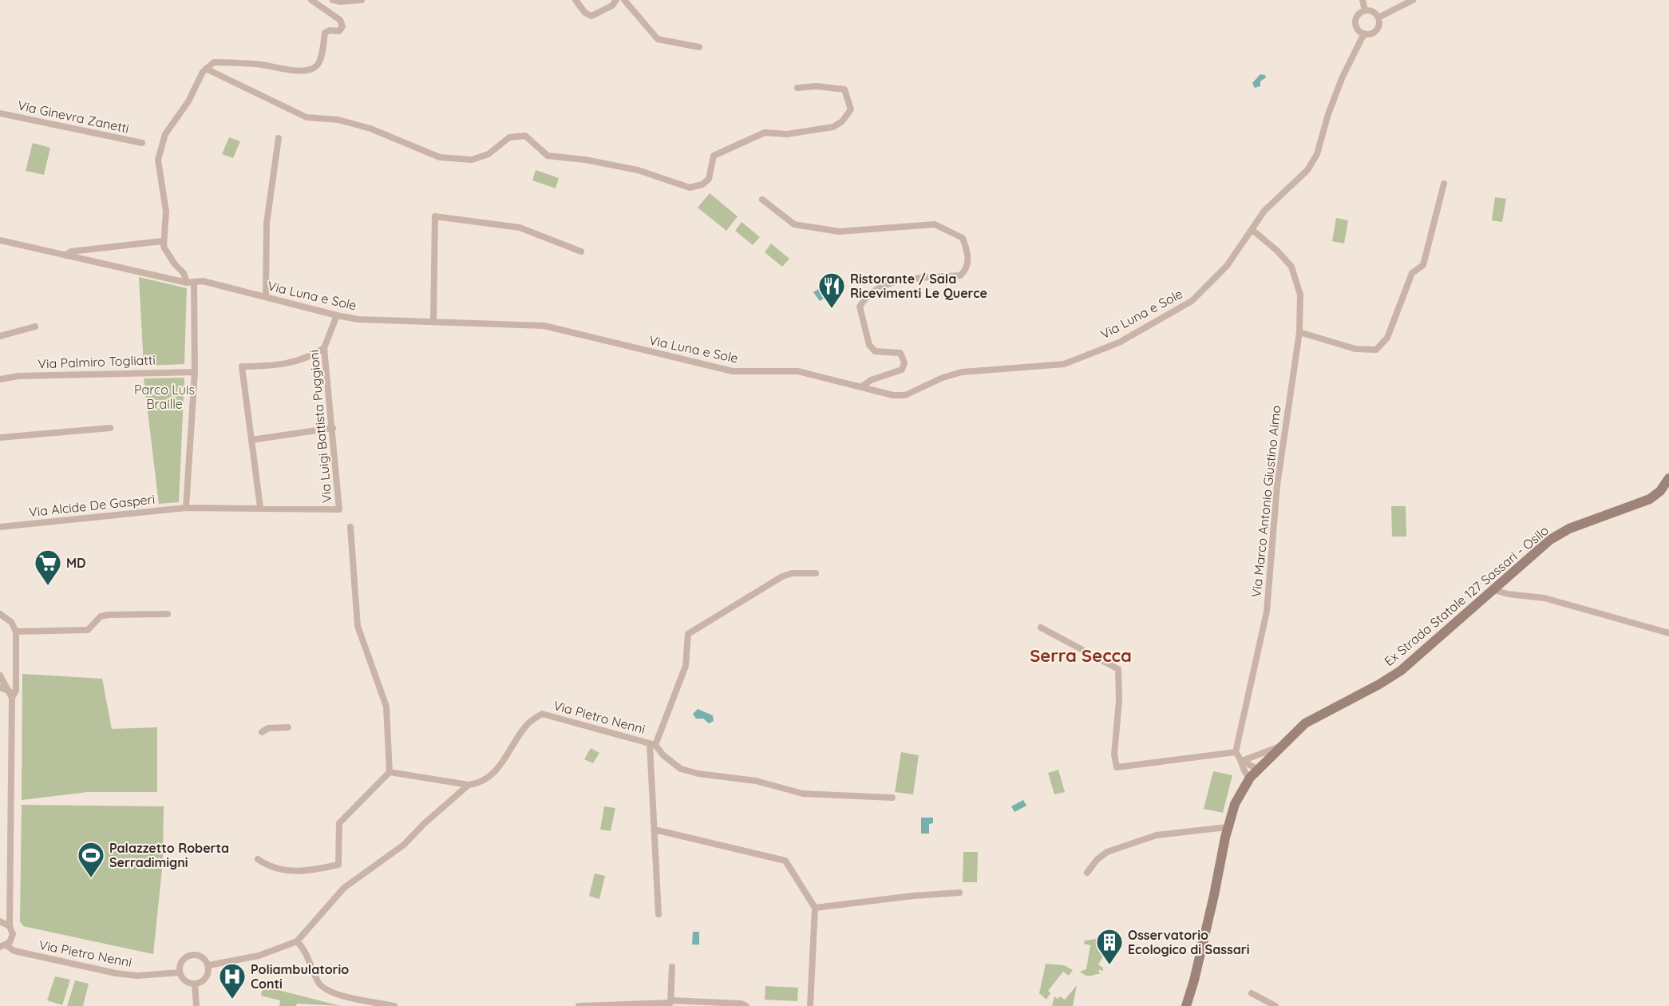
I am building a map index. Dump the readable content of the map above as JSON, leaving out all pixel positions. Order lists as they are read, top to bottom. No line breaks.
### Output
{"streets":{"main road":["Ex Strada Statale 127 Sassari - Osilo"],"street":["Via Ginevra Zanetti","Via Luna e Sole","Via Palmiro Togliatti","Via Luigi Battista Puggioni","Via Marco Antonio Giustino Aimo","Via Alcide De Gasperi","Via Pietro Nenni"]},"crossings":[["Via Luna e Sole","Via Luigi Battista Puggioni"],["Via Luna e Sole","Via Marco Antonio Giustino Aimo"],["Via Luigi Battista Puggioni","Via Alcide De Gasperi"]],"districts":["Serra Secca"],"parks":["Parco Luis Braille"],"places":{"restaurant":["Ristorante / Sala Ricevimenti Le Querce"],"supermarket":["MD"],"sports":["Palazzetto Roberta Serradimigni"],"building":["Osservatorio Ecologico di Sassari"],"hospital":["Poliambulatorio Conti"]}}
